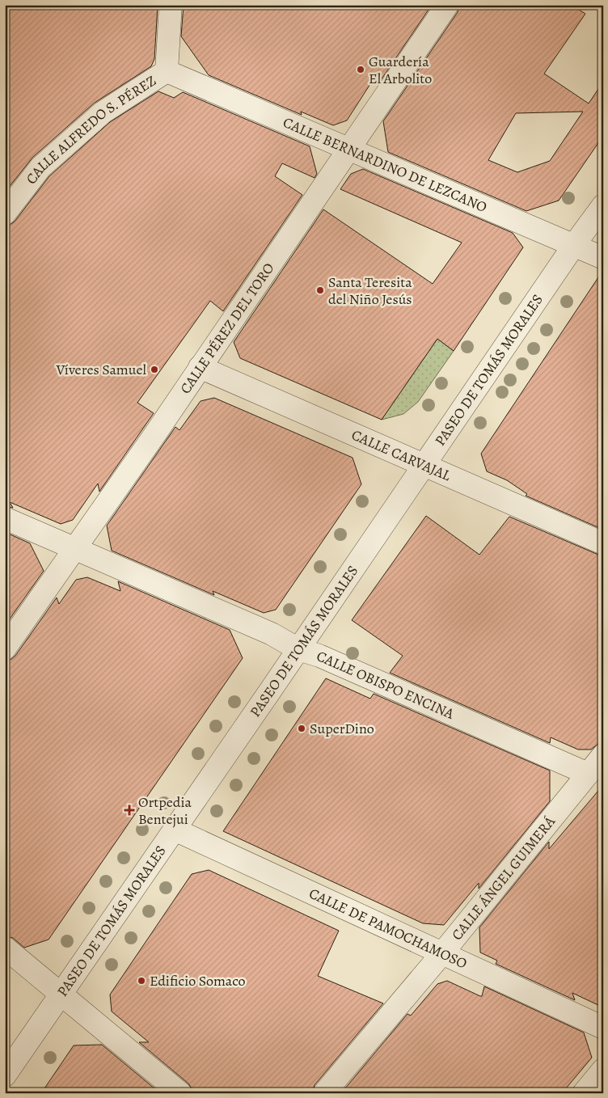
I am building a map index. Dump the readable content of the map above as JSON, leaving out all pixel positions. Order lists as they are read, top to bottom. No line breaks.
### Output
{"streets":{"street":["CALLE ALFREDO S. PÉREZ","CALLE BERNARDINO DE LEZCANO","CALLE PÉREZ DEL TORO","PASEO DE TOMÁS MORALES","CALLE CARVAJAL","CALLE OBISPO ENCINA","CALLE ÁNGEL GUIMERÁ","CALLE DE PAMOCHAMOSO"]},"crossings":[["CALLE ALFREDO S. PÉREZ","CALLE BERNARDINO DE LEZCANO"],["CALLE BERNARDINO DE LEZCANO","CALLE PÉREZ DEL TORO"],["CALLE BERNARDINO DE LEZCANO","PASEO DE TOMÁS MORALES"],["CALLE PÉREZ DEL TORO","CALLE CARVAJAL"],["CALLE PÉREZ DEL TORO","CALLE OBISPO ENCINA"],["PASEO DE TOMÁS MORALES","CALLE CARVAJAL"],["PASEO DE TOMÁS MORALES","CALLE OBISPO ENCINA"],["PASEO DE TOMÁS MORALES","CALLE DE PAMOCHAMOSO"],["CALLE OBISPO ENCINA","CALLE ÁNGEL GUIMERÁ"],["CALLE ÁNGEL GUIMERÁ","CALLE DE PAMOCHAMOSO"]],"places":{"other":["Guardería El Arbolito","Santa Teresita del Niño Jesús","Víveres Samuel","SuperDino","Edificio Somaco"],"health":["Ortpedia Bentejui"]}}
